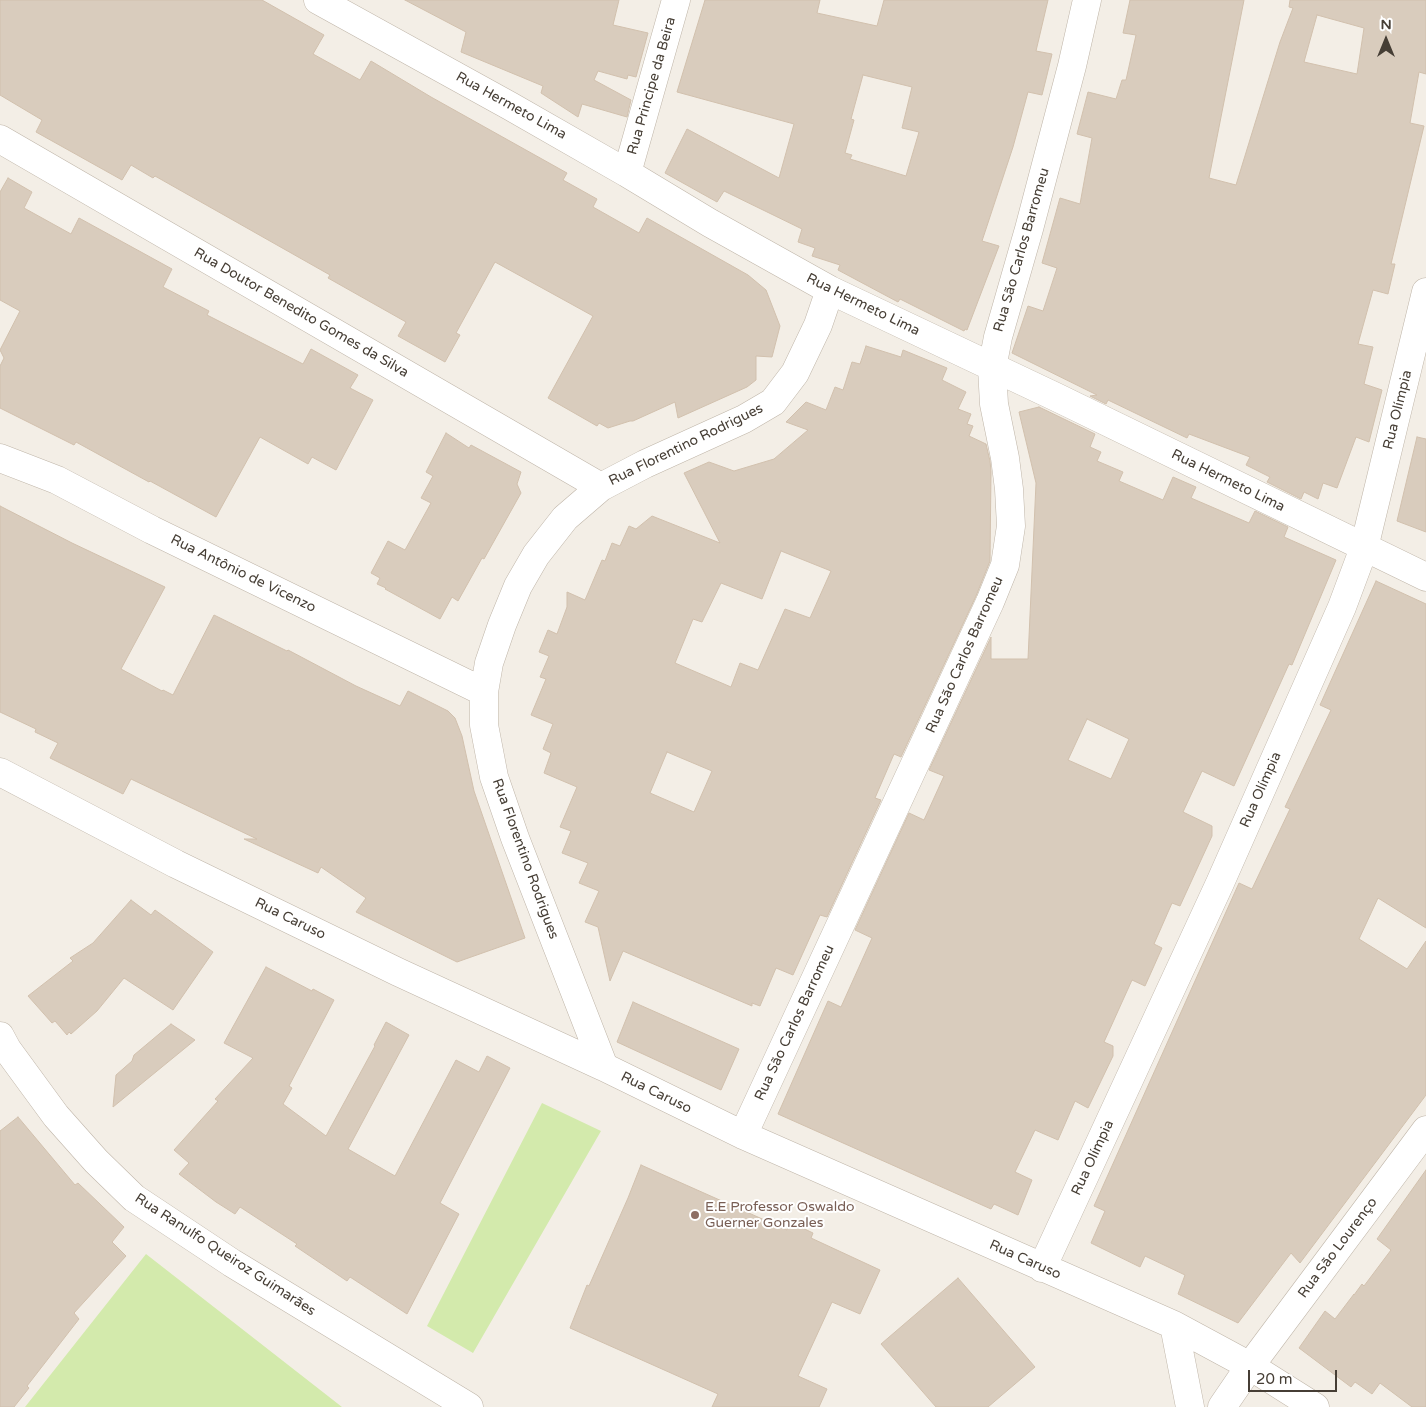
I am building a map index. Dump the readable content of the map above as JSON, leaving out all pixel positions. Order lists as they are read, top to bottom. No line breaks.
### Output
{"streets":{"street":["Rua Principe da Beira","Rua Hermeto Lima","Rua São Carlos Barromeu","Rua Doutor Benedito Gomes da Silva","Rua Olímpia","Rua Florentino Rodrigues","Rua Antônio de Vicenzo","Rua Caruso","Rua São Lourenço","Rua Ranulfo Queiroz Guimarães"]},"crossings":[["Rua Principe da Beira","Rua Hermeto Lima"],["Rua Hermeto Lima","Rua São Carlos Barromeu"],["Rua Hermeto Lima","Rua Olímpia"],["Rua Hermeto Lima","Rua Florentino Rodrigues"],["Rua São Carlos Barromeu","Rua Caruso"],["Rua Doutor Benedito Gomes da Silva","Rua Florentino Rodrigues"],["Rua Olímpia","Rua Caruso"],["Rua Florentino Rodrigues","Rua Antônio de Vicenzo"],["Rua Florentino Rodrigues","Rua Caruso"],["Rua Caruso","Rua São Lourenço"]],"places":["E.E Professor Oswaldo Guerner Gonzales"],"scale_bar":"20 m","north":"top"}
